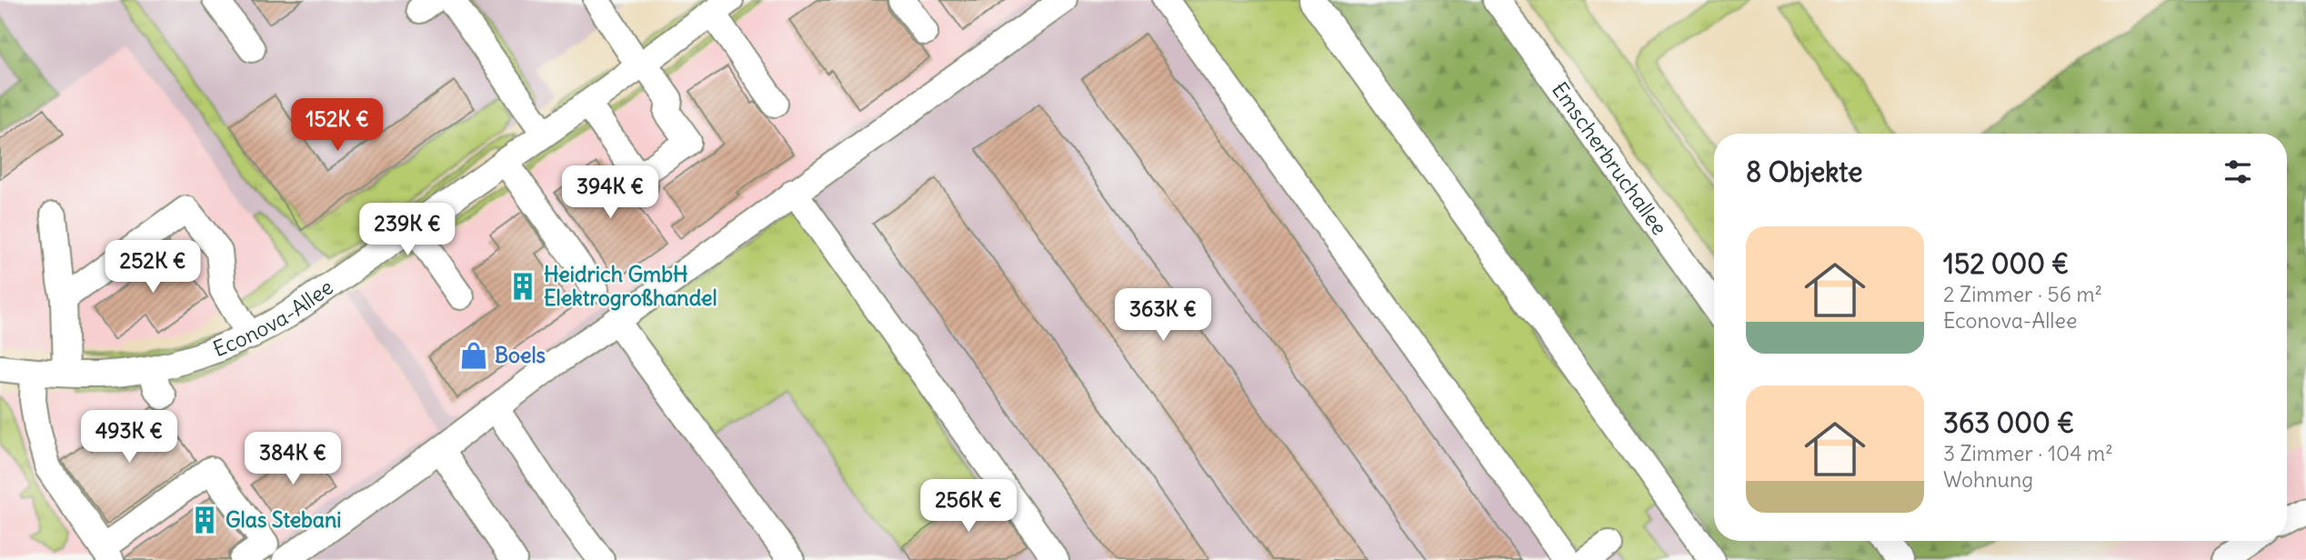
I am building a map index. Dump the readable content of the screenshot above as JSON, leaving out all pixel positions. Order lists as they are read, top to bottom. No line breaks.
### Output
{"streets":{"street":["Emscherbruchallee","Econova-Allee"]},"places":{"building":["Heidrich GmbH Elektrogroßhandel","Glas Stebani"],"shop":["Boels"]},"page":{"price":["152K €","394K €","239K €","252K €","363K €","493K €","384K €","256K €"],"heading":"8 Objekte","list":[{"name":"152 000 €","note":"2 Zimmer · 56 m² · Econova-Allee"},{"name":"363 000 €","note":"3 Zimmer · 104 m² · Wohnung"}]}}
